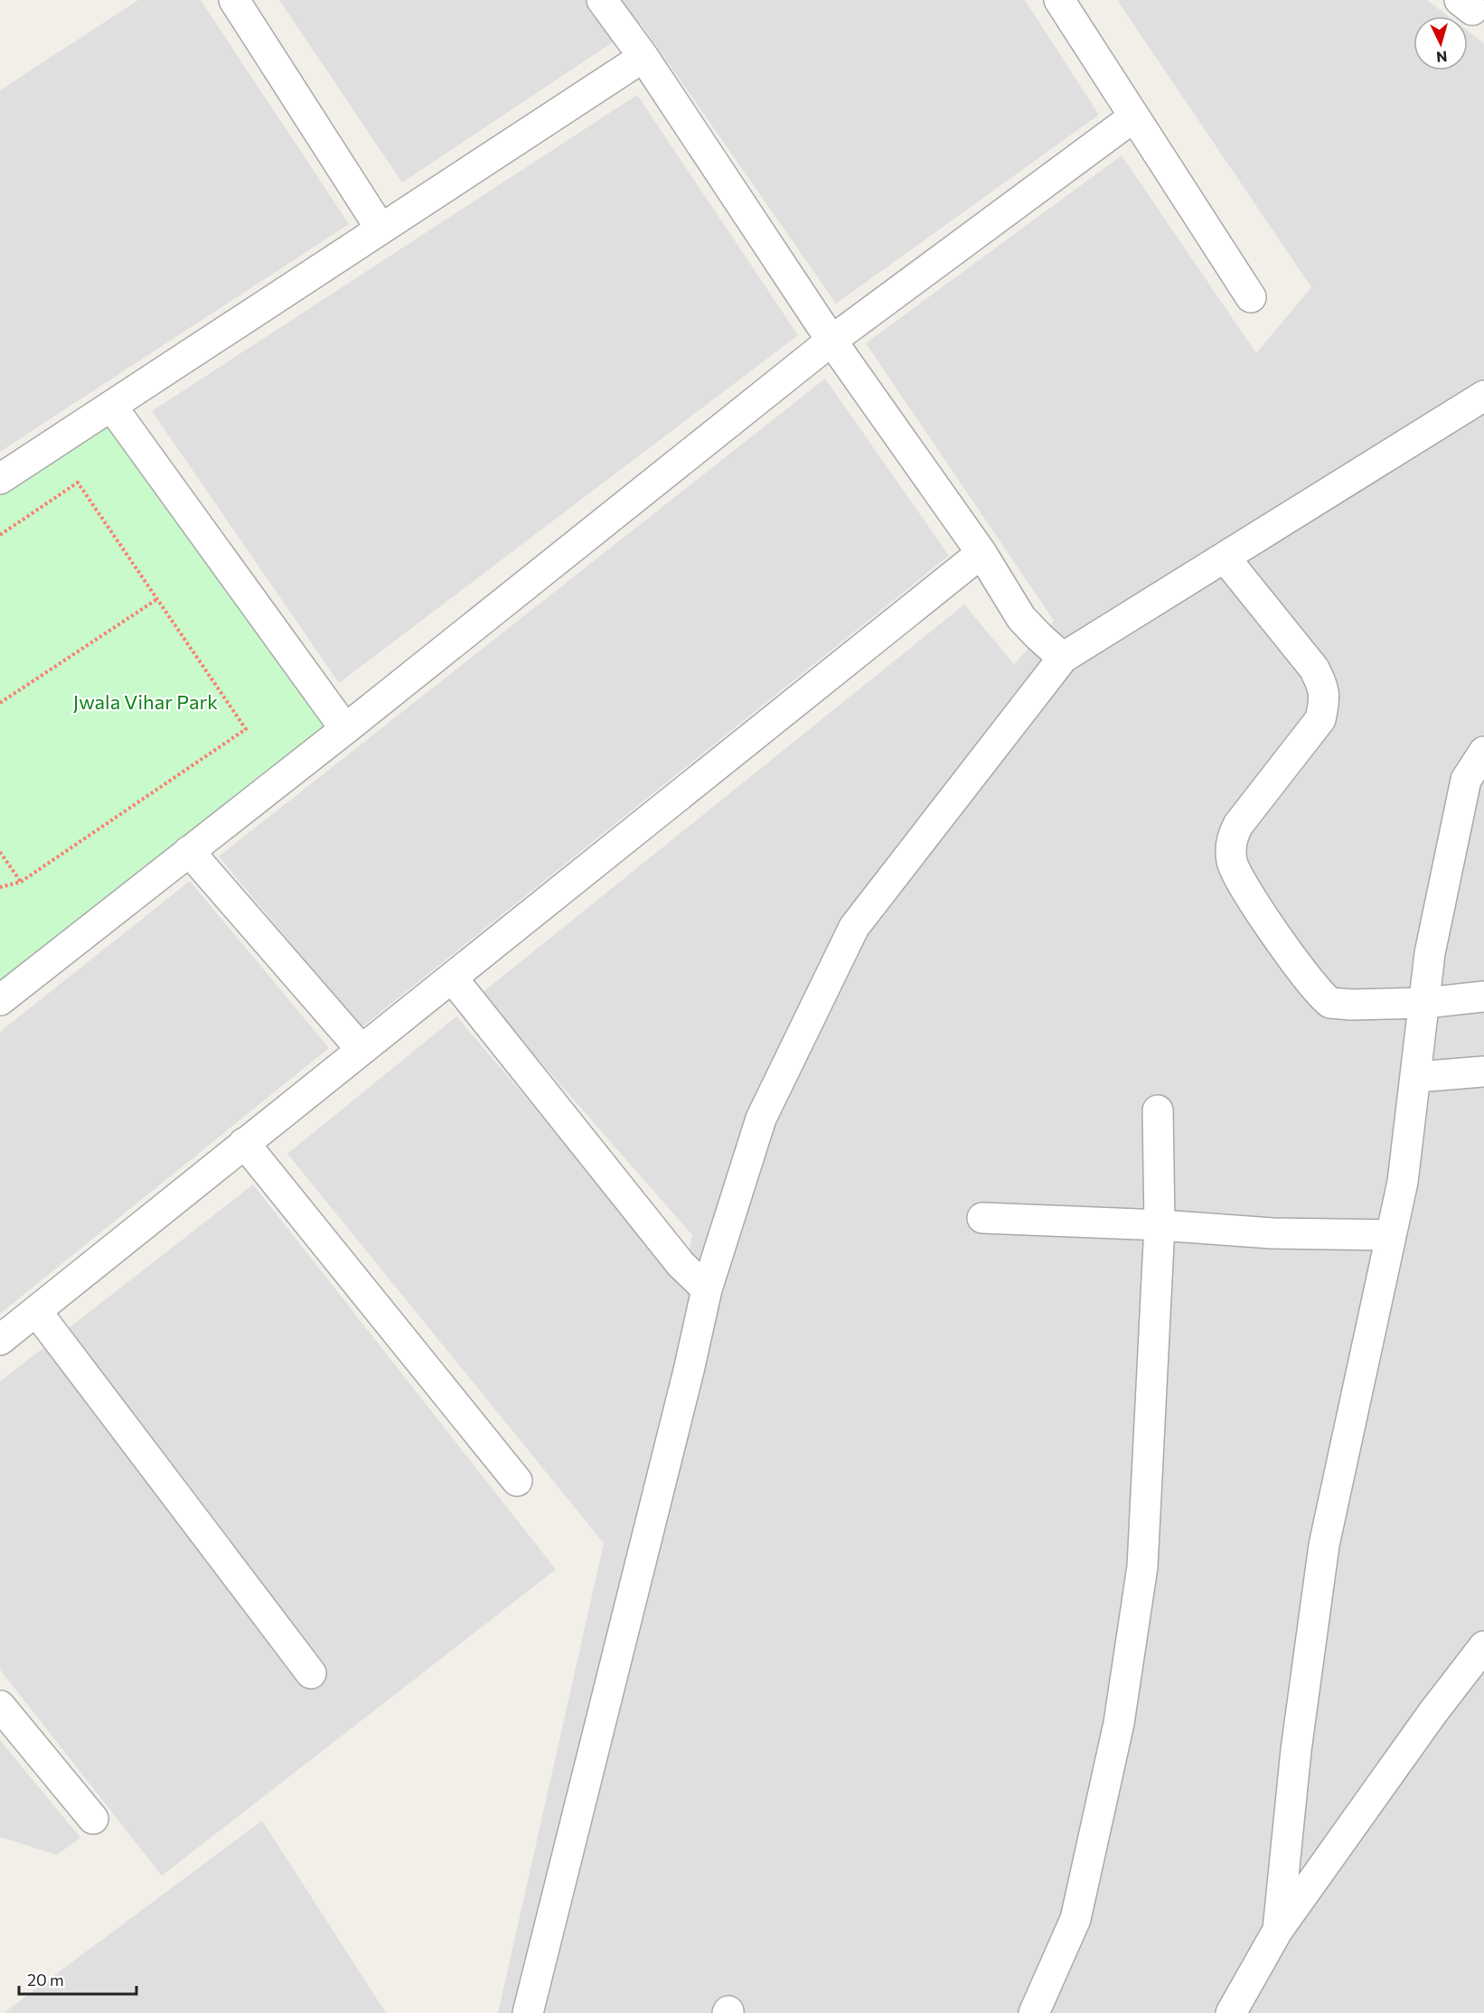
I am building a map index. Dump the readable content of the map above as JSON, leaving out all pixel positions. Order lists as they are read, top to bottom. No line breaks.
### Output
{"parks":["Jwala Vihar Park"],"scale_bar":"20 m","north":"bottom"}
